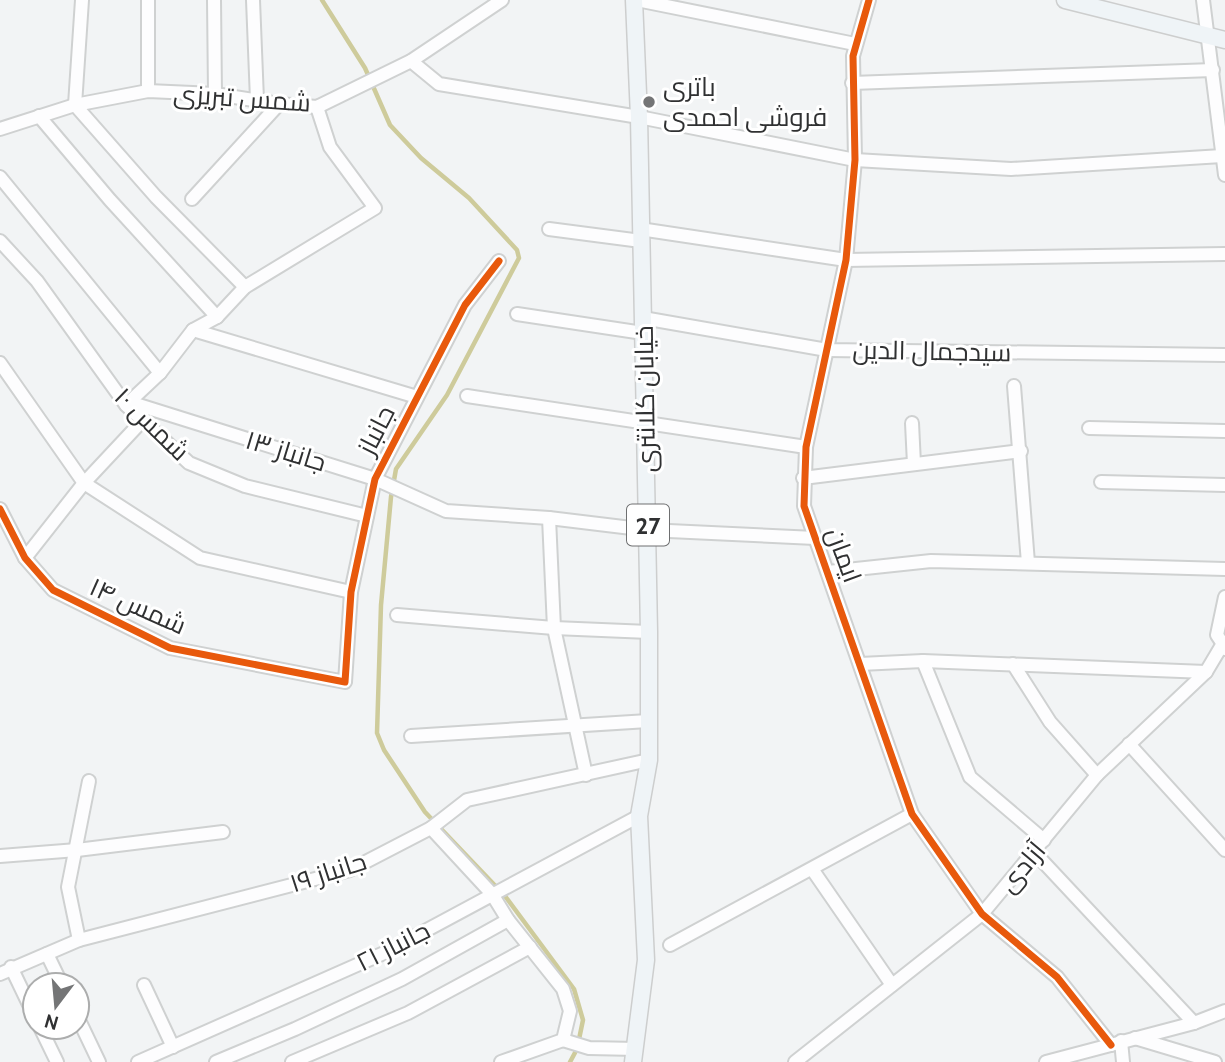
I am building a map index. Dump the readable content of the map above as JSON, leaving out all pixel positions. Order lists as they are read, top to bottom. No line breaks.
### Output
{"streets":{"main road":["خیابان کلانتری","27"],"street":["شمس تبریزی","سیدجمال الدین","شمس ۱۰","جانباز","جانباز ۱۳","ایمان","شمس ۱۴","آزادی","جانباز ۱۹","جانباز ۲۱"]},"crossings":[["سیدجمال الدین","خیابان کلانتری"],["سیدجمال الدین","ایمان"],["خیابان کلانتری","جانباز ۱۳"],["خیابان کلانتری","جانباز ۱۹"],["خیابان کلانتری","جانباز ۲۱"],["شمس ۱۰","جانباز"],["شمس ۱۰","جانباز ۱۳"],["جانباز","جانباز ۱۳"],["جانباز","شمس ۱۴"],["جانباز ۱۳","ایمان"],["ایمان","آزادی"]],"places":["باتری فروشی احمدی"],"north":"bottom"}
